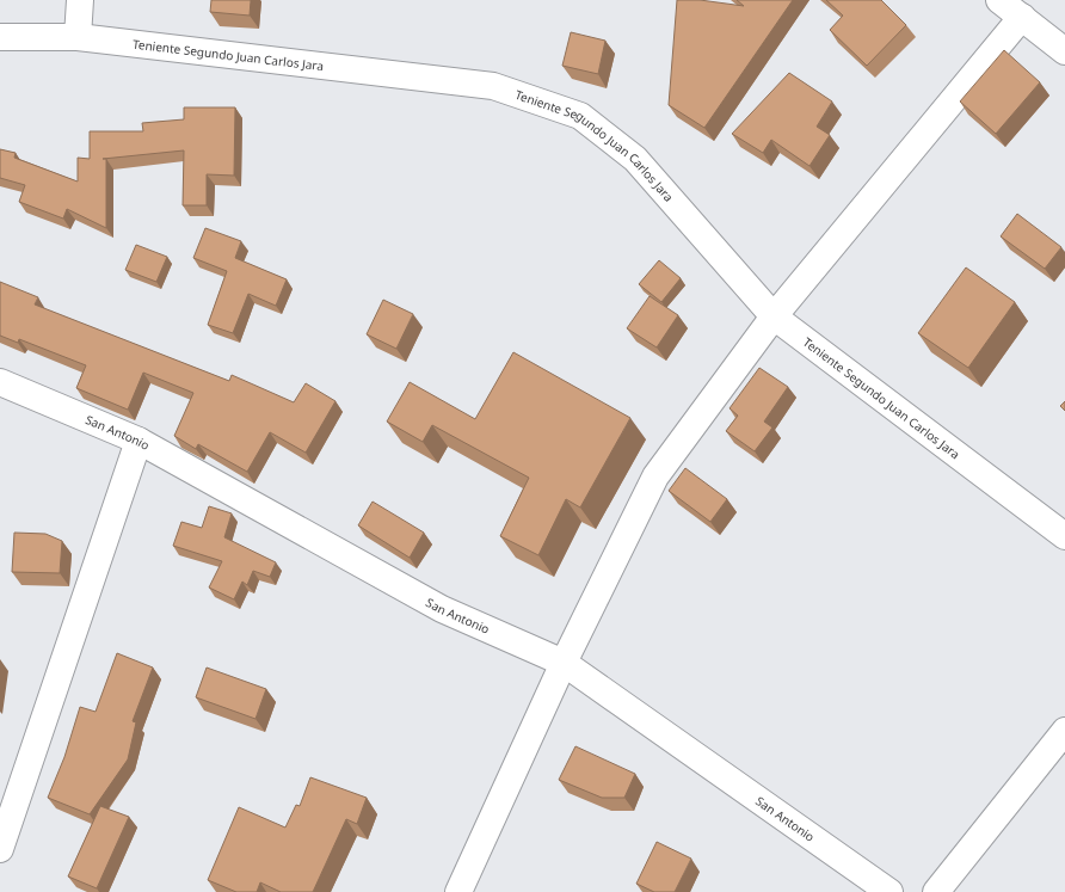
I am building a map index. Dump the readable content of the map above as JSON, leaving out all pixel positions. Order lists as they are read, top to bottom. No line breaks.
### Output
{"streets":{"street":["Teniente Segundo Juan Carlos Jara","San Antonio"]}}
